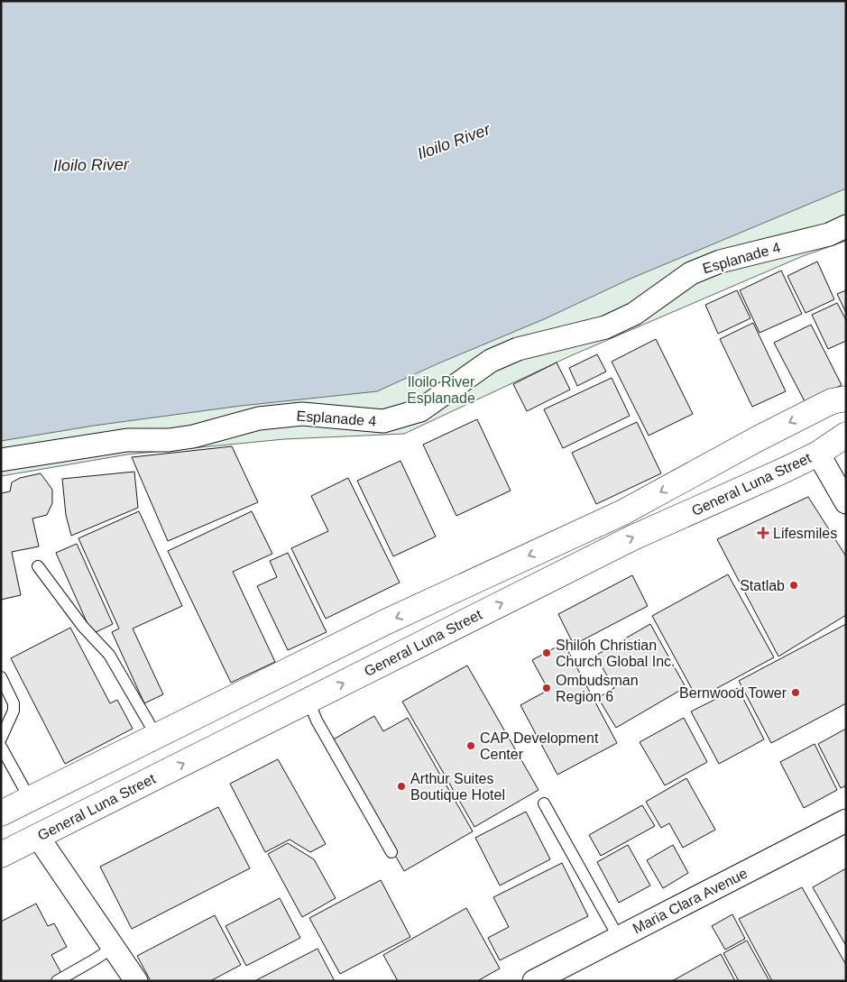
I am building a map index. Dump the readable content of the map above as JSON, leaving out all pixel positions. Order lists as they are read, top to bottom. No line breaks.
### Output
{"streets":{"highway":["General Luna Street"],"street":["Esplanade 4","Maria Clara Avenue"]},"water":["Iloilo River"],"parks":["Iloilo River Esplanade"],"places":{"health":["Lifesmiles"],"other":["Statlab","Shiloh Christian Church Global Inc.","Ombudsman Region 6","Bernwood Tower","CAP Development Center","Arthur Suites Boutique Hotel"]}}
